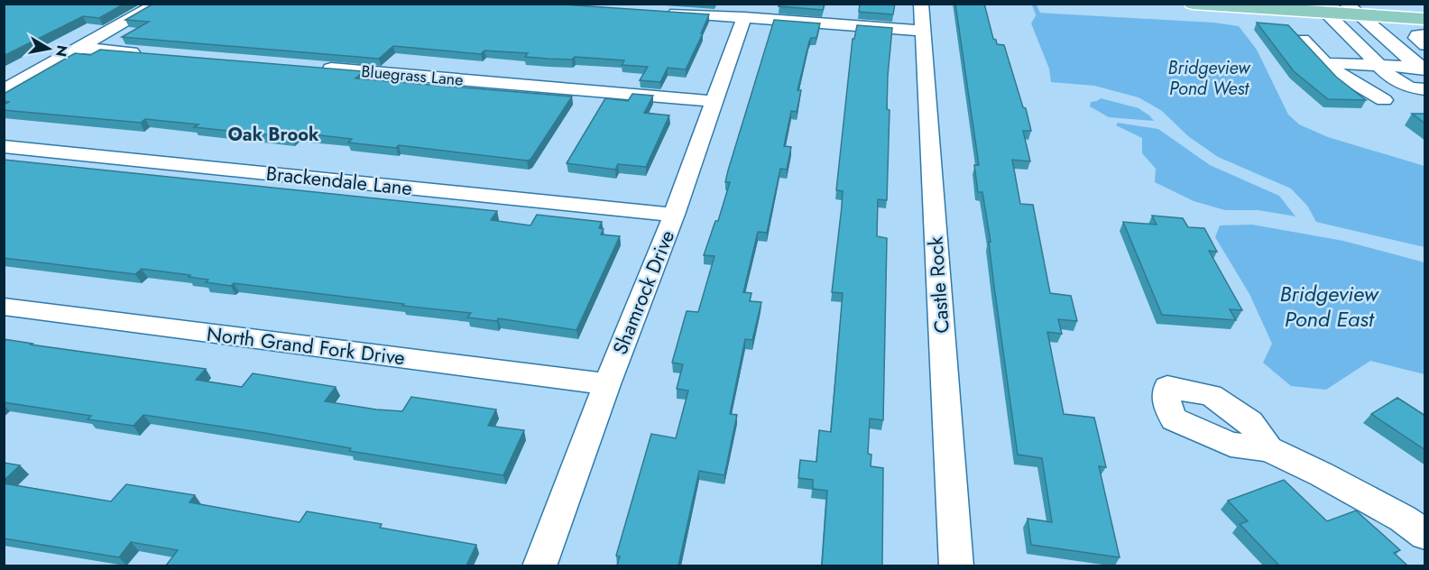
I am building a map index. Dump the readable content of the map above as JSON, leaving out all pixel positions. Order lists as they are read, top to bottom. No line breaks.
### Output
{"streets":{"street":["Bluegrass Lane","Brackendale Lane","Castle Rock","Shamrock Drive","North Grand Fork Drive"]},"crossings":[["Bluegrass Lane","Shamrock Drive"],["Brackendale Lane","Shamrock Drive"],["Shamrock Drive","North Grand Fork Drive"]],"districts":["Oak Brook"],"water":["Bridgeview Pond West","Bridgeview Pond East"],"north":"right"}
